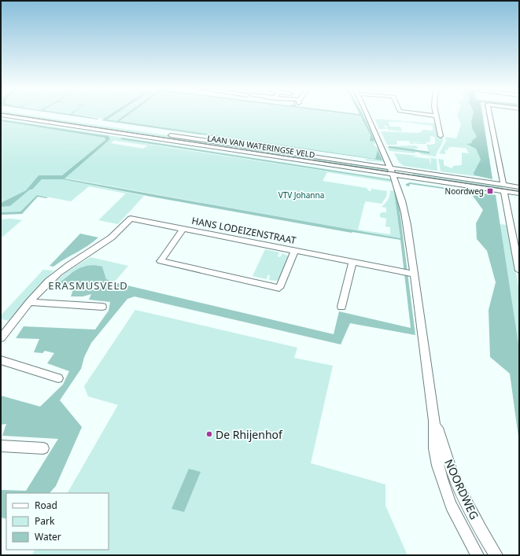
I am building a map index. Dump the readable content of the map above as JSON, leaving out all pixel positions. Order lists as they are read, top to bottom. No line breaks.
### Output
{"streets":{"street":["LAAN VAN WATERINGSE VELD","HANS LODEIZENSTRAAT","NOORDWEG"]},"crossings":[["LAAN VAN WATERINGSE VELD","NOORDWEG"],["HANS LODEIZENSTRAAT","NOORDWEG"]],"districts":["ERASMUSVELD"],"parks":["VTV Johanna"],"places":{"transit":["Noordweg"],"other":["De Rhijenhof"]},"legend":["Road","Park","Water"]}
